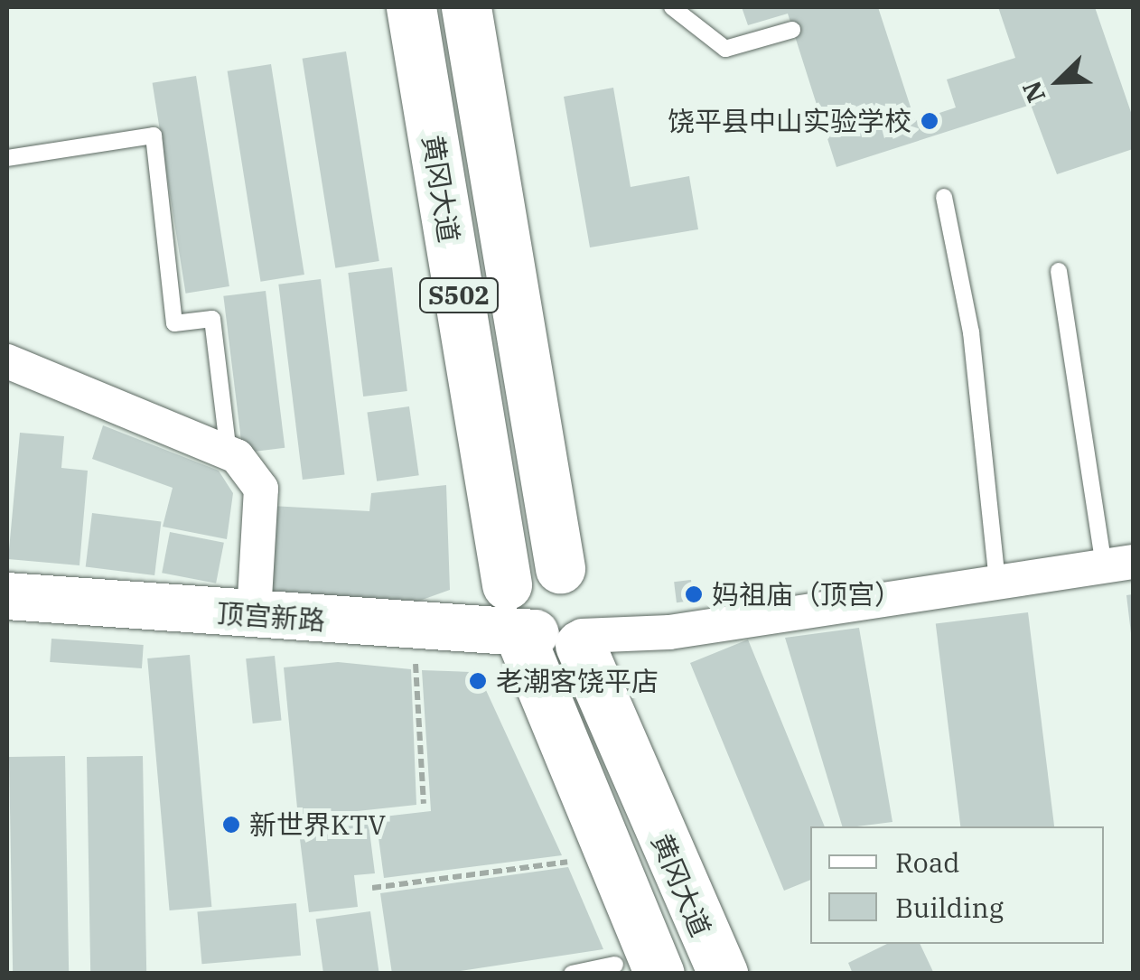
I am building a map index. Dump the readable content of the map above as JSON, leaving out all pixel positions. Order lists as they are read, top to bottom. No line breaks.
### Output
{"streets":{"main road":["黄冈大道","S502","顶宫新路"]},"crossings":[["黄冈大道","顶宫新路"]],"places":["饶平县中山实验学校","妈祖庙（顶宫）","老潮客饶平店","新世界KTV"],"legend":["Road","Building"],"north":"bottom left"}
